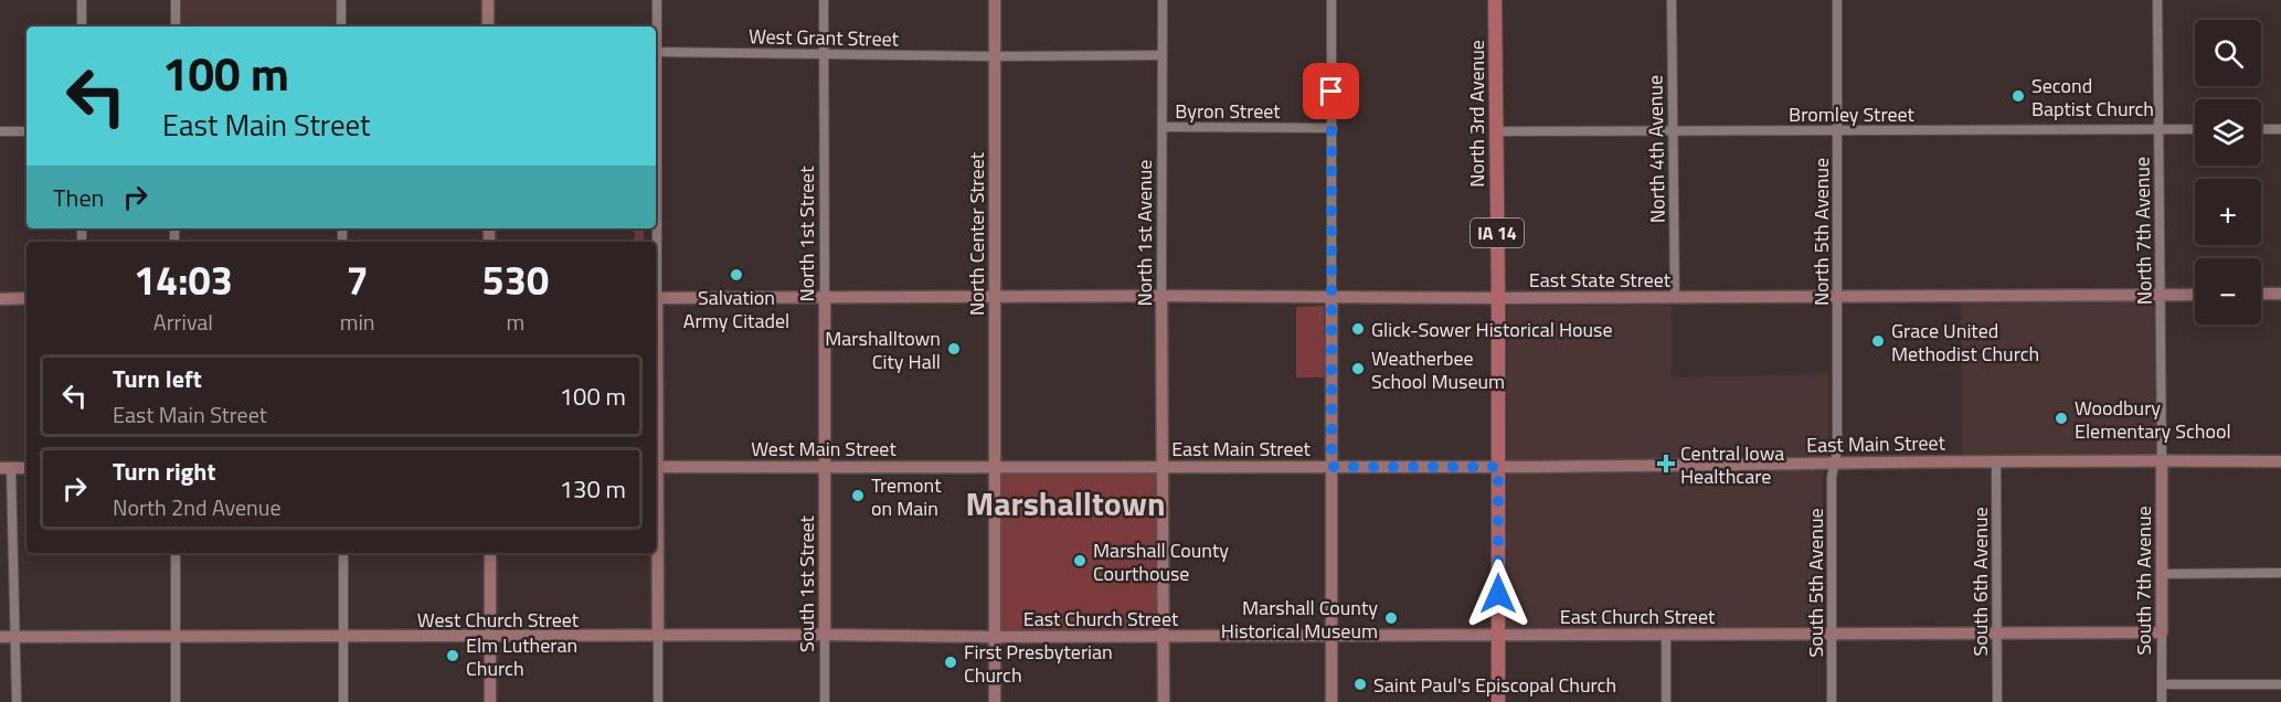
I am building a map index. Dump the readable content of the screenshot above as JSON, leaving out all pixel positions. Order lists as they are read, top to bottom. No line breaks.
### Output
{"streets":{"main road":["North 3rd Avenue","IA 14"],"street":["West Grant Street","Byron Street","Bromley Street","North 4th Avenue","North 7th Avenue","North 5th Avenue","North 1st Avenue","North 1st Street","North Center Street","East State Street","East Main Street","West Main Street","South 7th Avenue","South 6th Avenue","South 5th Avenue","South 1st Street","East Church Street","West Church Street"]},"crossings":[["West Grant Street","North 1st Avenue"],["West Grant Street","North 1st Street"],["West Grant Street","North Center Street"],["Byron Street","North 1st Avenue"],["North 3rd Avenue","Bromley Street"],["North 3rd Avenue","IA 14"],["North 3rd Avenue","East State Street"],["North 3rd Avenue","East Main Street"],["Bromley Street","North 4th Avenue"],["Bromley Street","North 7th Avenue"],["Bromley Street","North 5th Avenue"],["North 4th Avenue","East State Street"],["North 7th Avenue","East State Street"],["North 7th Avenue","East Main Street"],["North 7th Avenue","South 7th Avenue"],["North 5th Avenue","East State Street"],["North 5th Avenue","East Main Street"],["North 5th Avenue","South 5th Avenue"],["North 1st Avenue","East State Street"],["North 1st Avenue","East Main Street"],["North 1st Avenue","East Church Street"],["IA 14","East Main Street"],["IA 14","East Church Street"],["North 1st Street","East State Street"],["North 1st Street","West Main Street"],["North 1st Street","South 1st Street"],["North Center Street","East State Street"],["North Center Street","East Main Street"],["North Center Street","West Main Street"],["North Center Street","East Church Street"],["North Center Street","West Church Street"],["East Main Street","West Main Street"],["East Main Street","South 7th Avenue"],["East Main Street","South 6th Avenue"],["East Main Street","South 5th Avenue"],["West Main Street","South 1st Street"],["South 7th Avenue","East Church Street"],["South 6th Avenue","East Church Street"],["South 5th Avenue","East Church Street"],["South 1st Street","West Church Street"],["East Church Street","West Church Street"]],"districts":["Marshalltown"],"places":{"other":["Second Baptist Church","Salvation Army Citadel","Glick-Sower Historical House","Grace United Methodist Church","Marshalltown City Hall","Weatherbee School Museum","Woodbury Elementary School","Tremont on Main","Marshall County Courthouse","Marshall County Historical Museum","Elm Lutheran Church","First Presbyterian Church","Saint Paul's Episcopal Church"],"health":["Central Iowa Healthcare"]},"page":{"map_buttons":["+","−"],"turn":["100 m","East Main Street"],"then":"Then","eta":["14:03","Arrival","7","min","530","m"],"list":[{"name":"Turn left","note":"East Main Street","value":"100 m"},{"name":"Turn right","note":"North 2nd Avenue","value":"130 m"}]}}
